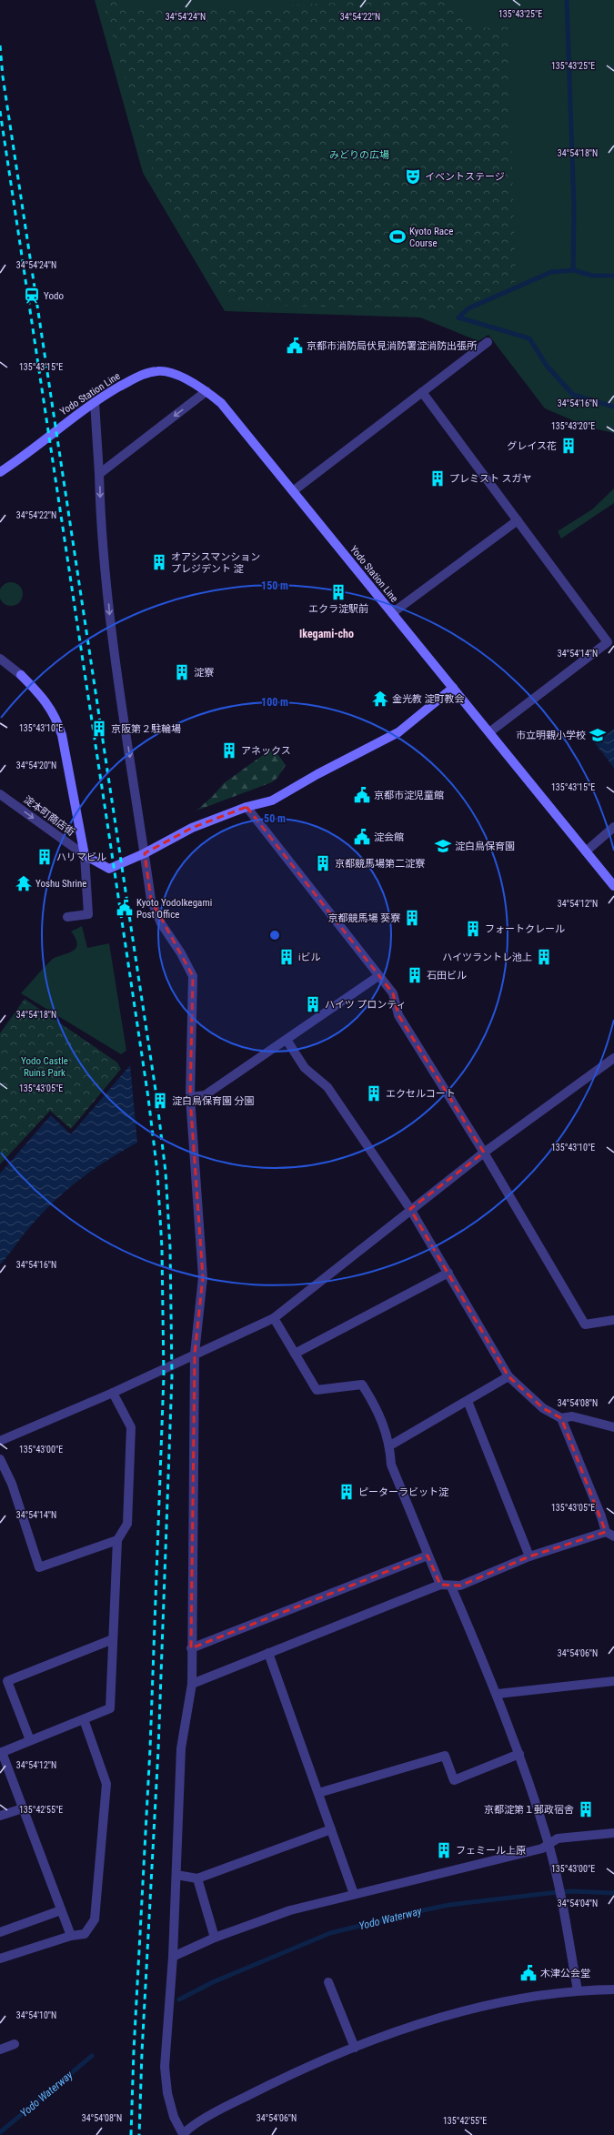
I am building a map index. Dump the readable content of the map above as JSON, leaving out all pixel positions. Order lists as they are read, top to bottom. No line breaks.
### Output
{"streets":{"main road":["Yodo Station Line"],"street":["淀本町商店街"]},"one_way":["淀本町商店街"],"districts":["Ikegami-cho"],"water":["Yodo Waterway"],"parks":["みどりの広場","Yodo Castle Ruins Park"],"places":{"theatre":["イベントステージ"],"sports":["Kyoto Race Course"],"station":["Yodo"],"public building":["京都市消防局伏見消防署淀消防出張所","京都市淀児童館","淀会館","Kyoto YodoIkegami Post Office","木津公会堂"],"building":["グレイス花","プレミスト スガヤ","オアシスマンション プレジデント 淀","エクラ淀駅前","淀寮","京阪第２駐輪場","アネックス","ハリマビル","京都競馬場第二淀寮","京都競馬場 葵寮","フォートクレール","iビル","ハイツラントレ池上","石田ビル","ハイツ プロンティ","エクセルコート","淀白鳥保育園 分園","ピーターラビット淀","京都淀第１郵政宿舎","フェミール上原"],"temple":["金光教 淀町教会","Yoshu Shrine"],"school or university":["市立明親小学校","淀白鳥保育園"]},"coordinates":["135°43'25\"E","34°54'24\"N","34°54'22\"N","34°54'18\"N","135°43'15\"E","34°54'16\"N","135°43'20\"E","34°54'14\"N","135°43'10\"E","34°54'20\"N","34°54'12\"N","135°43'05\"E","34°54'08\"N","135°43'00\"E","34°54'06\"N","135°42'55\"E","34°54'04\"N","34°54'10\"N"],"rings":["150 m","100 m","50 m"]}
